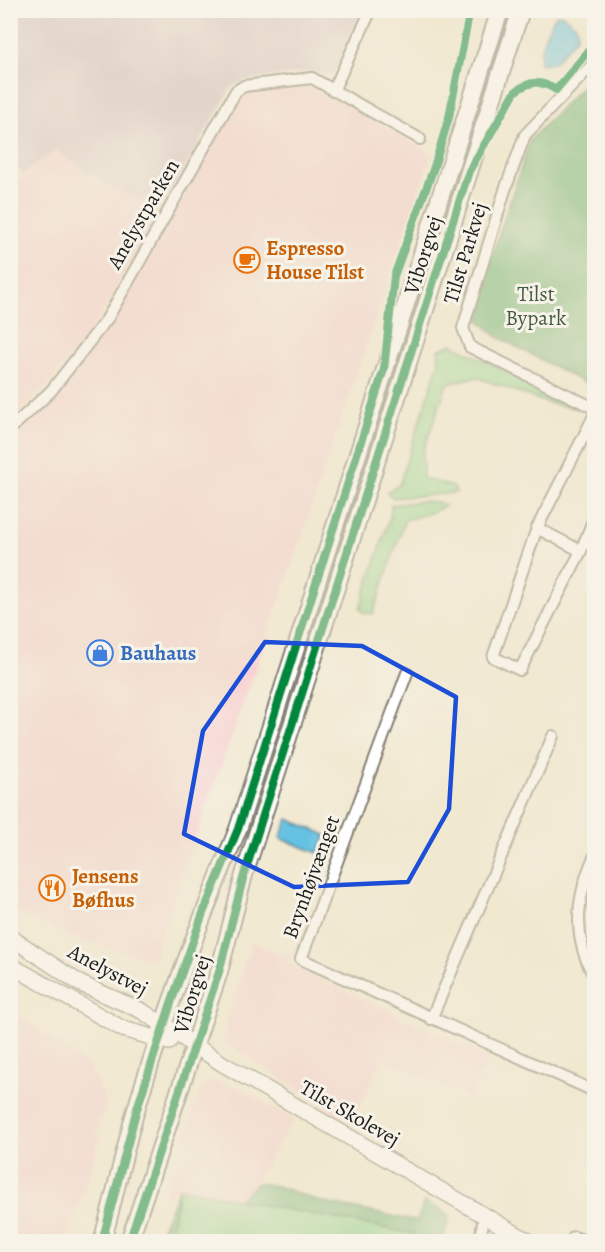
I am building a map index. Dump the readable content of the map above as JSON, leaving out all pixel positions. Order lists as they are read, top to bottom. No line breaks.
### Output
{"streets":{"main road":["Viborgvej"],"street":["Anelystparken","Tilst Parkvej","Brynhøjvænget","Anelystvej","Tilst Skolevej"]},"crossings":[["Viborgvej","Anelystvej"],["Viborgvej","Tilst Skolevej"],["Anelystvej","Tilst Skolevej"]],"parks":["Tilst Bypark"],"places":{"cafe":["Espresso House Tilst"],"shop":["Bauhaus"],"restaurant":["Jensens Bøfhus"]}}
